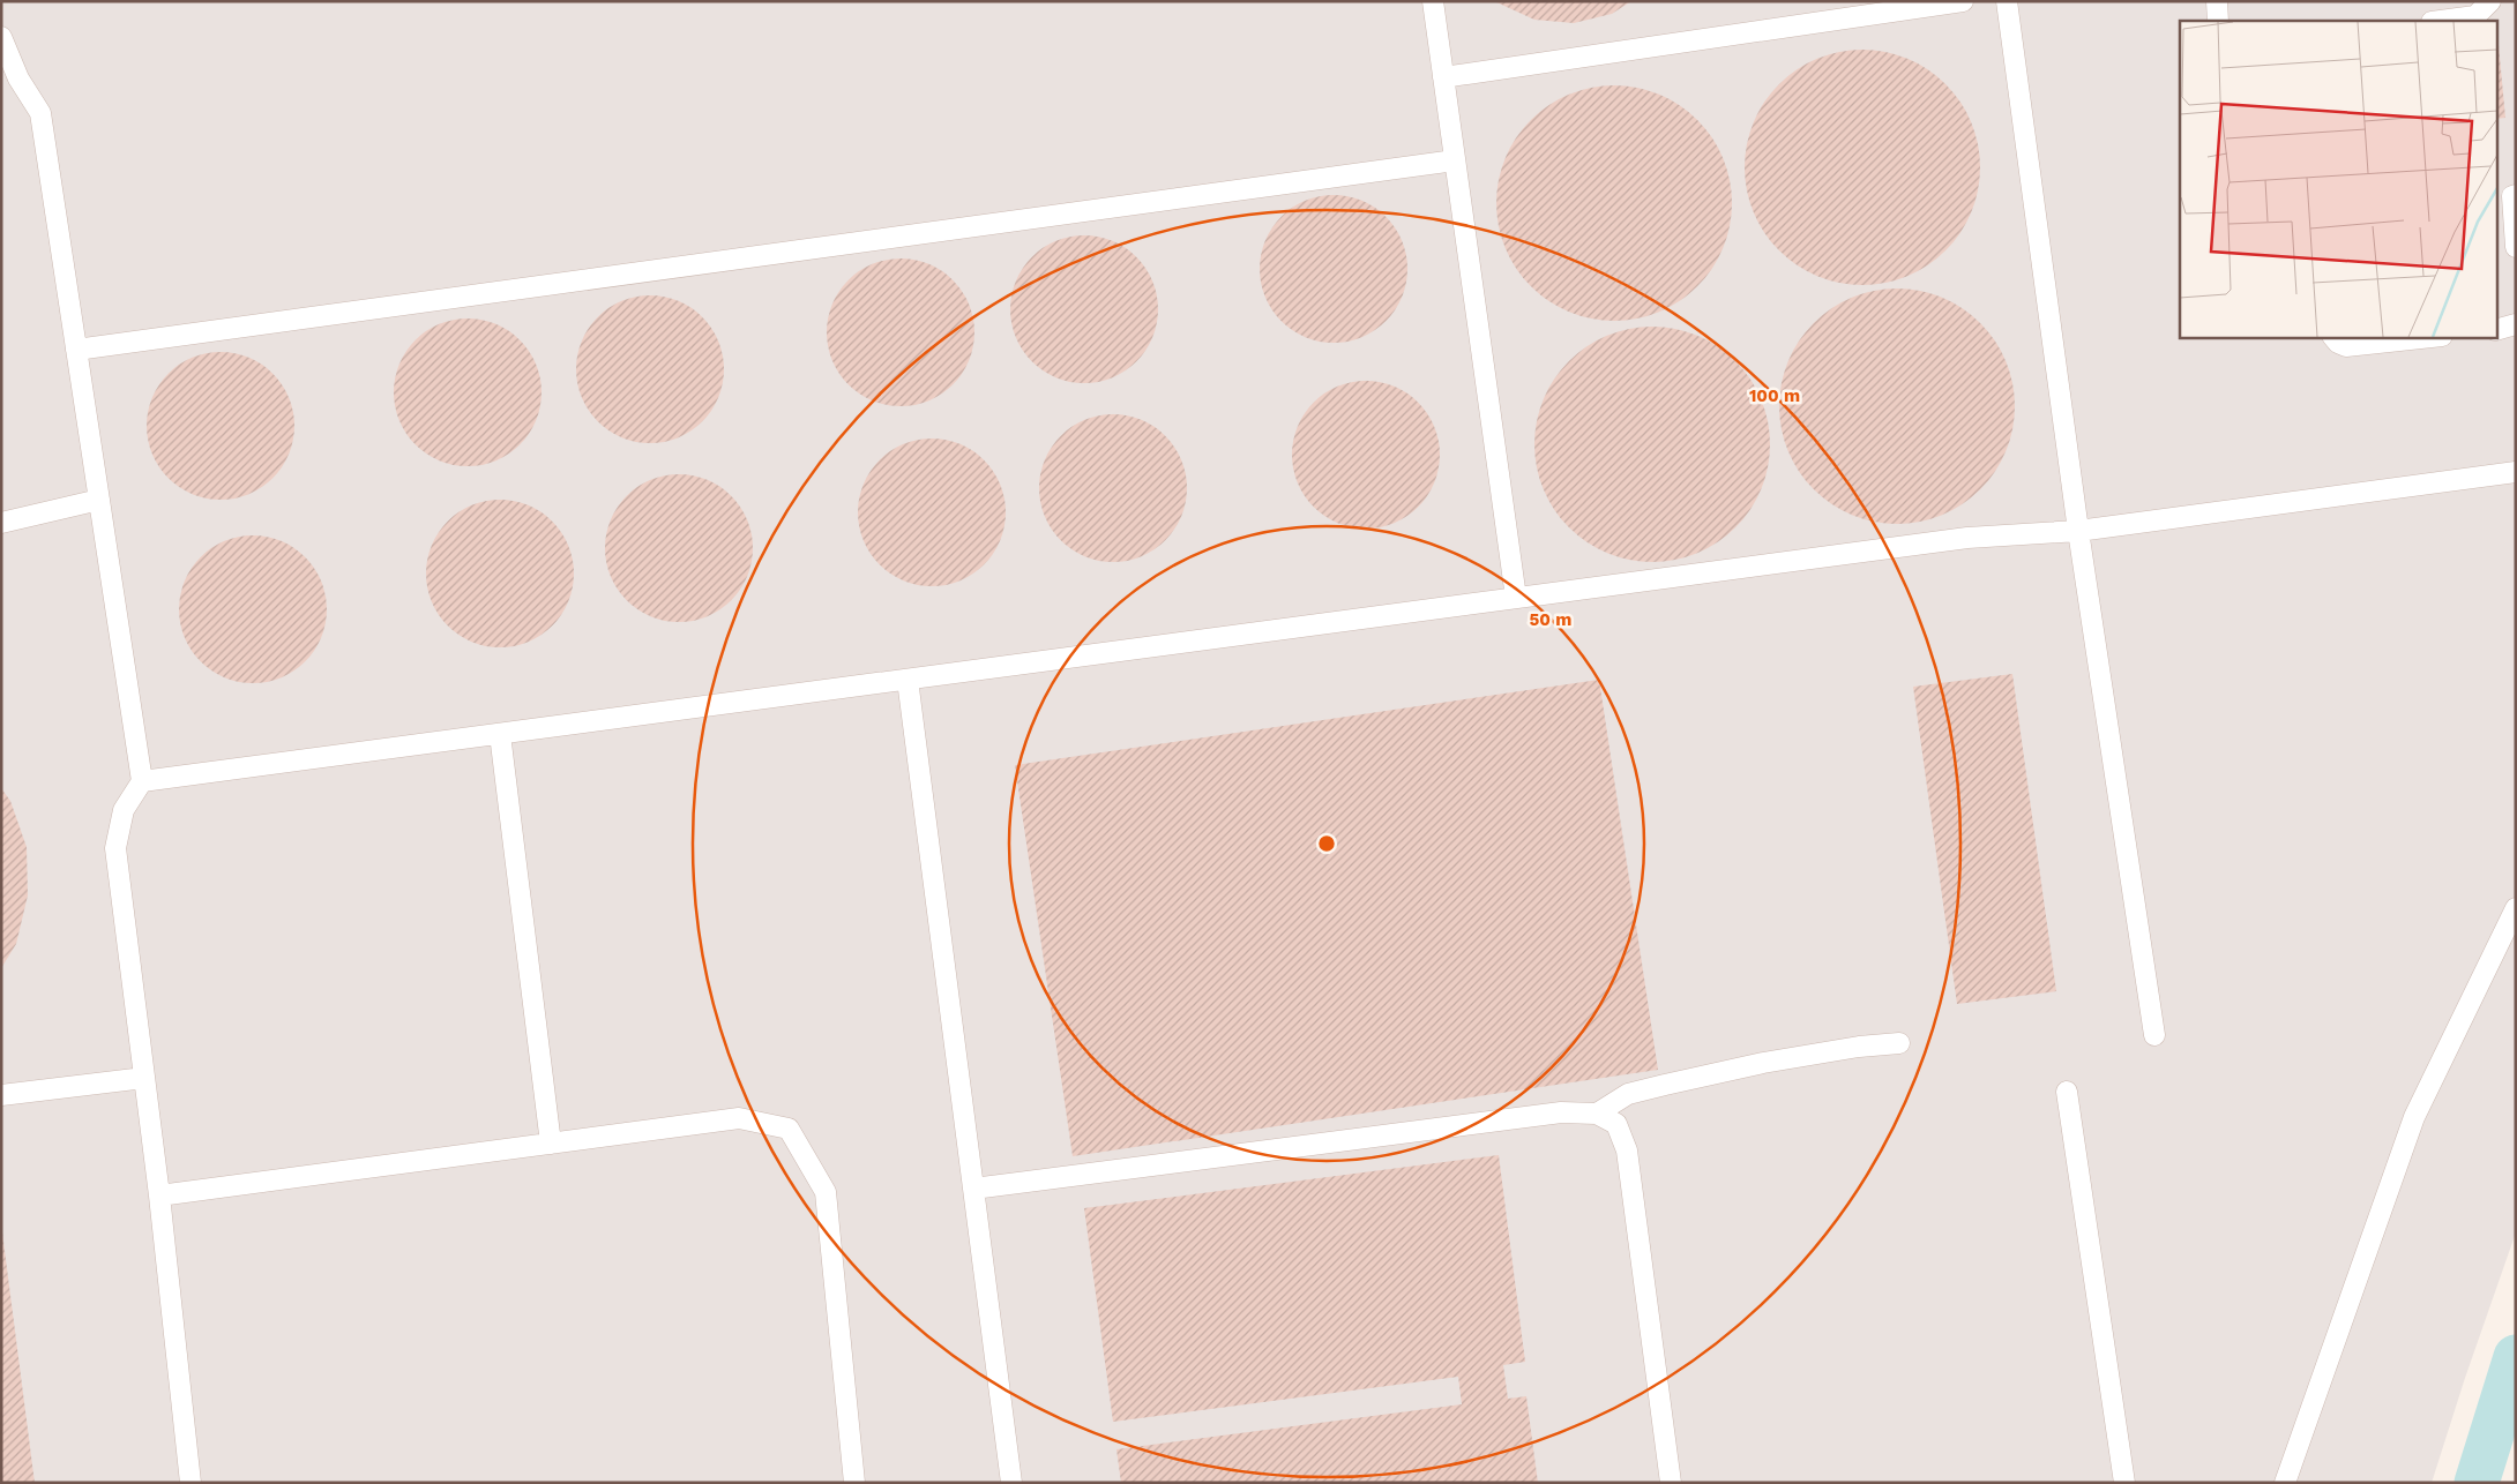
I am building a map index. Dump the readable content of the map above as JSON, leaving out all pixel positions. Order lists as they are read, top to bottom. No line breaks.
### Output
{"rings":["100 m","50 m"]}
